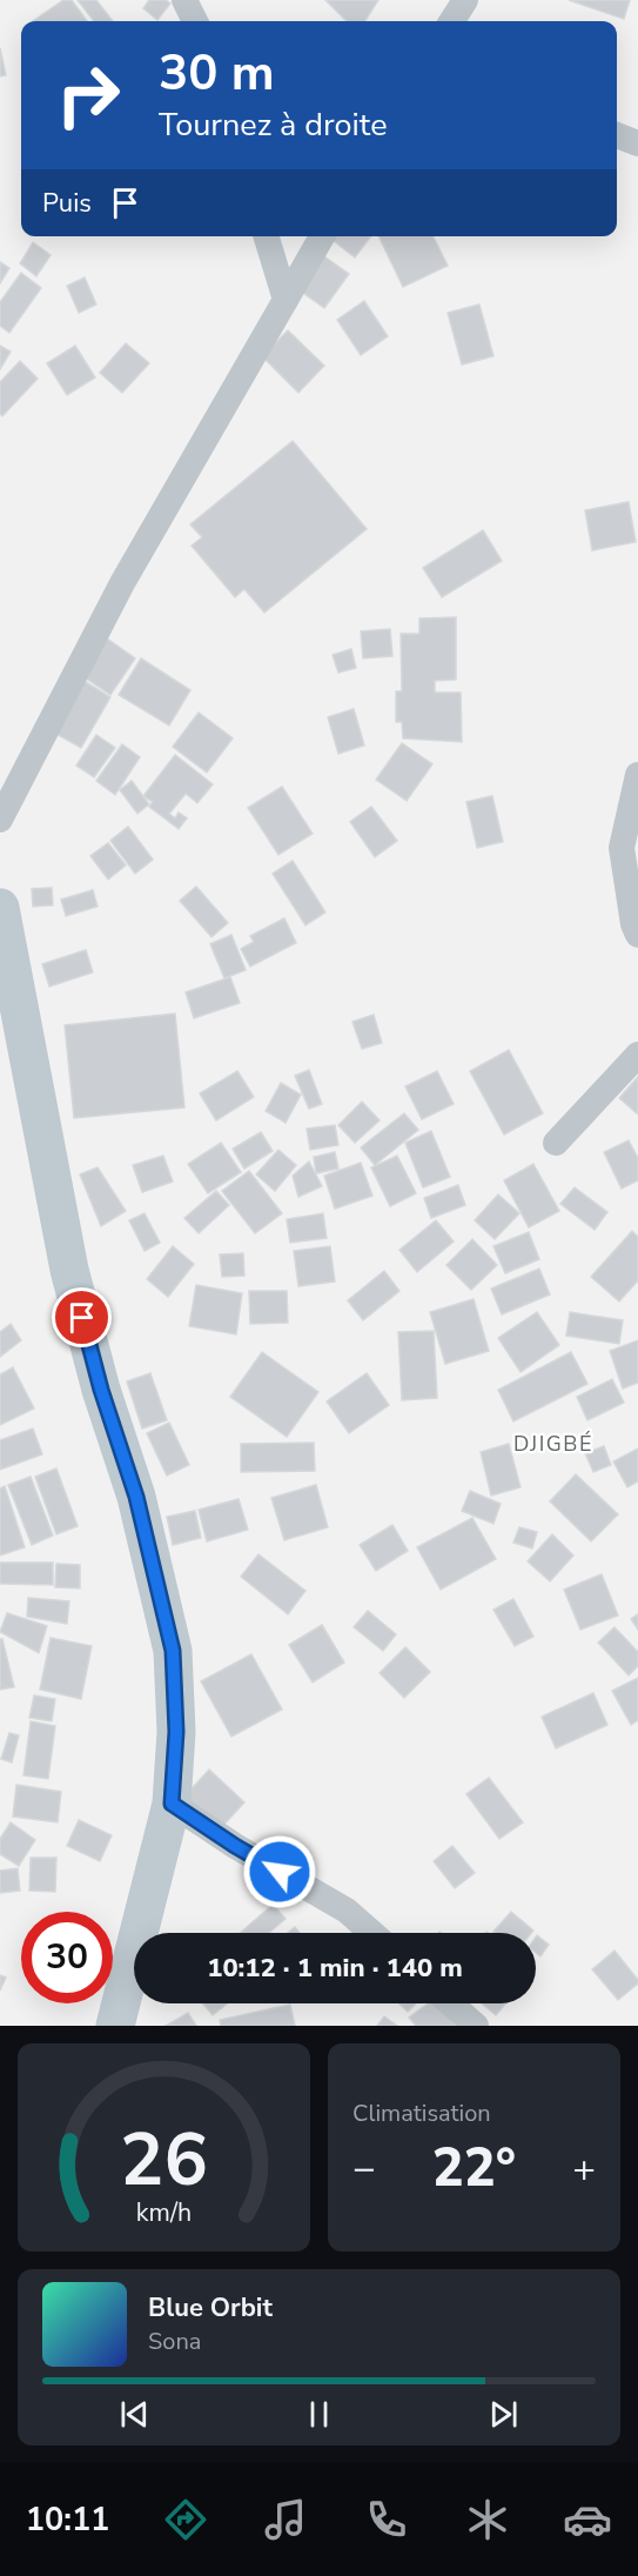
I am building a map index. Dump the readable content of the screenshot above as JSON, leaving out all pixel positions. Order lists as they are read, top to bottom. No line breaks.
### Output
{"districts":["DJIGBÉ"],"page":{"turn":["30 m","Tournez à droite"],"then":"Puis","limit":"30","trip":"10:12 · 1 min · 140 m","tile":"Climatisation","heat":["−","22°","+"],"song":["Blue Orbit","Sona"],"tabs":"10:11","gauge":["26","km/h"]}}
